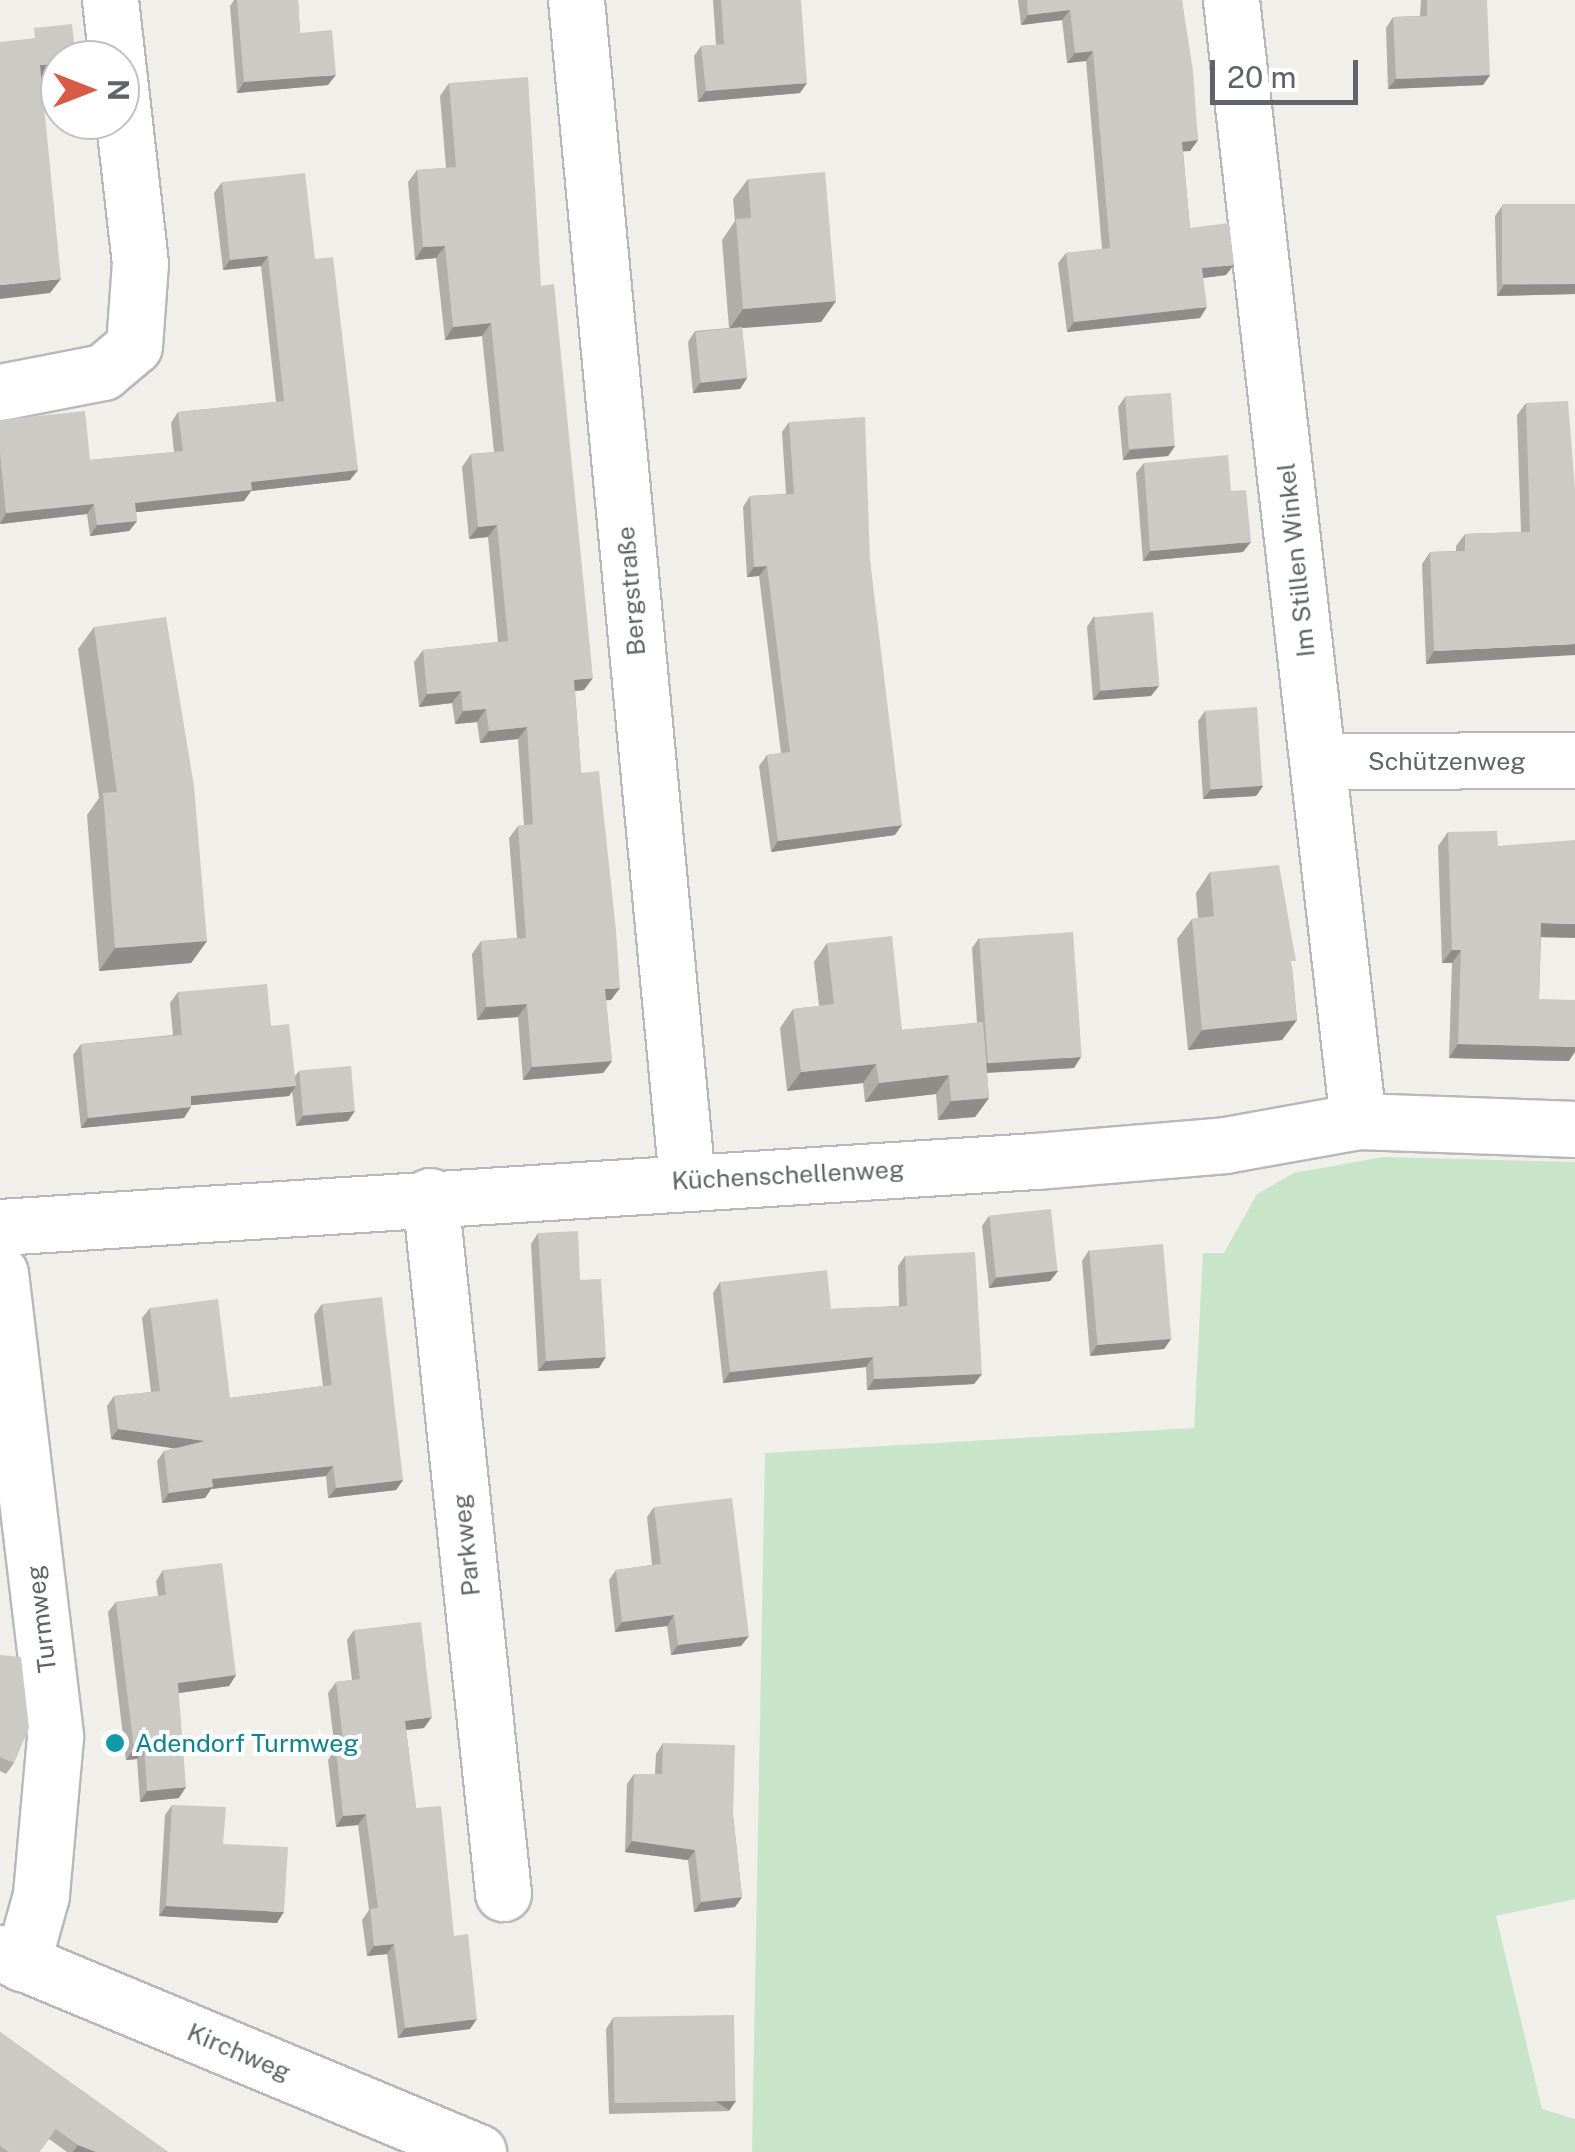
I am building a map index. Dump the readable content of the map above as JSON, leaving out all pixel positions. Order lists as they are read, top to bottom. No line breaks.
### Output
{"streets":{"street":["Im Stillen Winkel","Bergstraße","Schützenweg","Küchenschellenweg","Parkweg","Turmweg","Kirchweg"]},"crossings":[["Im Stillen Winkel","Schützenweg"],["Im Stillen Winkel","Küchenschellenweg"],["Bergstraße","Küchenschellenweg"],["Küchenschellenweg","Parkweg"],["Turmweg","Kirchweg"]],"places":["Adendorf Turmweg"],"scale_bar":"20 m","north":"right"}
